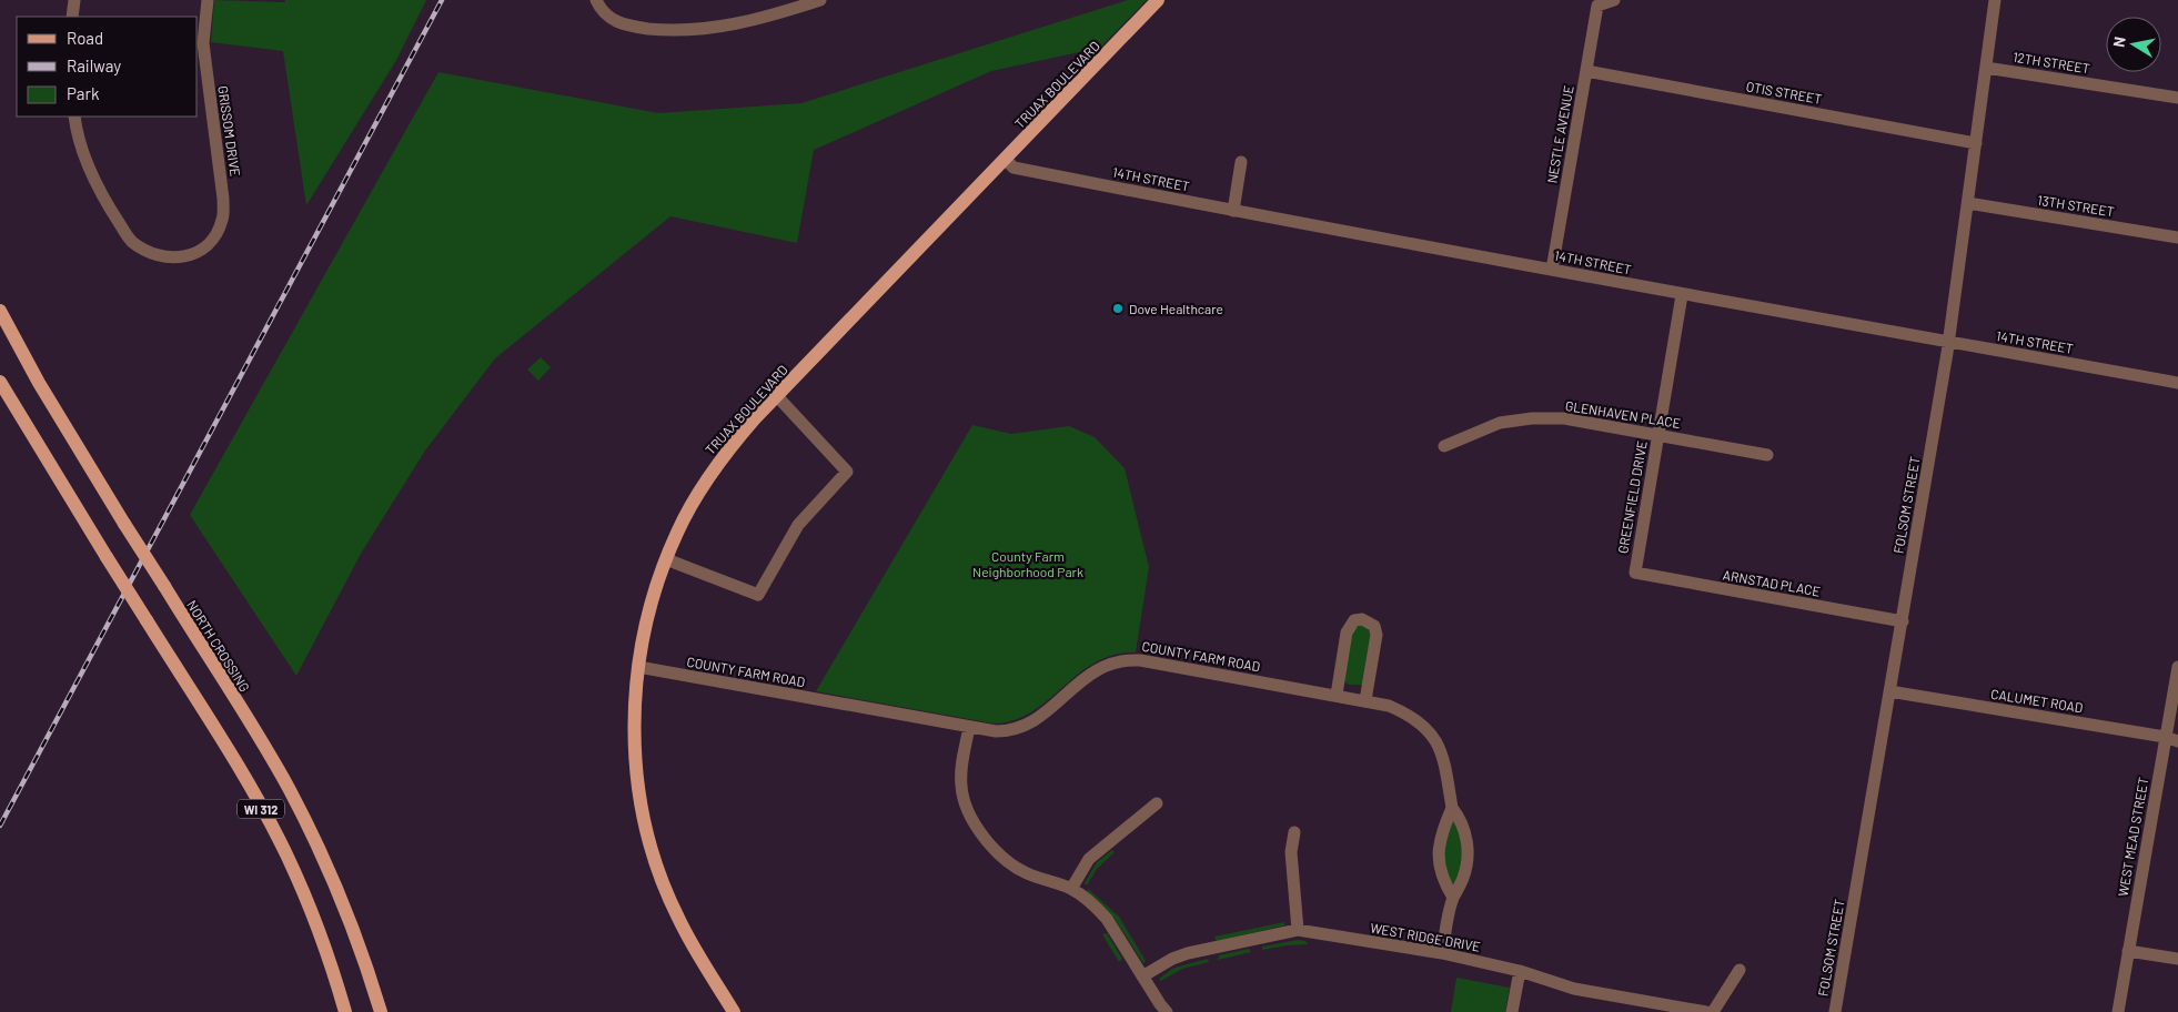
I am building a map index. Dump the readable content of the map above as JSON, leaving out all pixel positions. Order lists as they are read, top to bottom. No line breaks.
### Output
{"streets":{"main road":["TRUAX BOULEVARD","NORTH CROSSING","WI 312"],"street":["12TH STREET","OTIS STREET","GRISSOM DRIVE","NESTLE AVENUE","14TH STREET","13TH STREET","GLENHAVEN PLACE","GREENFIELD DRIVE","FOLSOM STREET","ARNSTAD PLACE","COUNTY FARM ROAD","CALUMET ROAD","WEST MEAD STREET","WEST RIDGE DRIVE"]},"crossings":[["12TH STREET","FOLSOM STREET"],["TRUAX BOULEVARD","14TH STREET"],["TRUAX BOULEVARD","COUNTY FARM ROAD"],["OTIS STREET","NESTLE AVENUE"],["OTIS STREET","FOLSOM STREET"],["NESTLE AVENUE","14TH STREET"],["14TH STREET","GREENFIELD DRIVE"],["14TH STREET","FOLSOM STREET"],["13TH STREET","FOLSOM STREET"],["GLENHAVEN PLACE","GREENFIELD DRIVE"],["GREENFIELD DRIVE","ARNSTAD PLACE"],["FOLSOM STREET","ARNSTAD PLACE"],["FOLSOM STREET","CALUMET ROAD"],["COUNTY FARM ROAD","WEST RIDGE DRIVE"],["CALUMET ROAD","WEST MEAD STREET"]],"parks":["County Farm Neighborhood Park"],"places":["Dove Healthcare"],"legend":["Road","Railway","Park"],"north":"left"}
